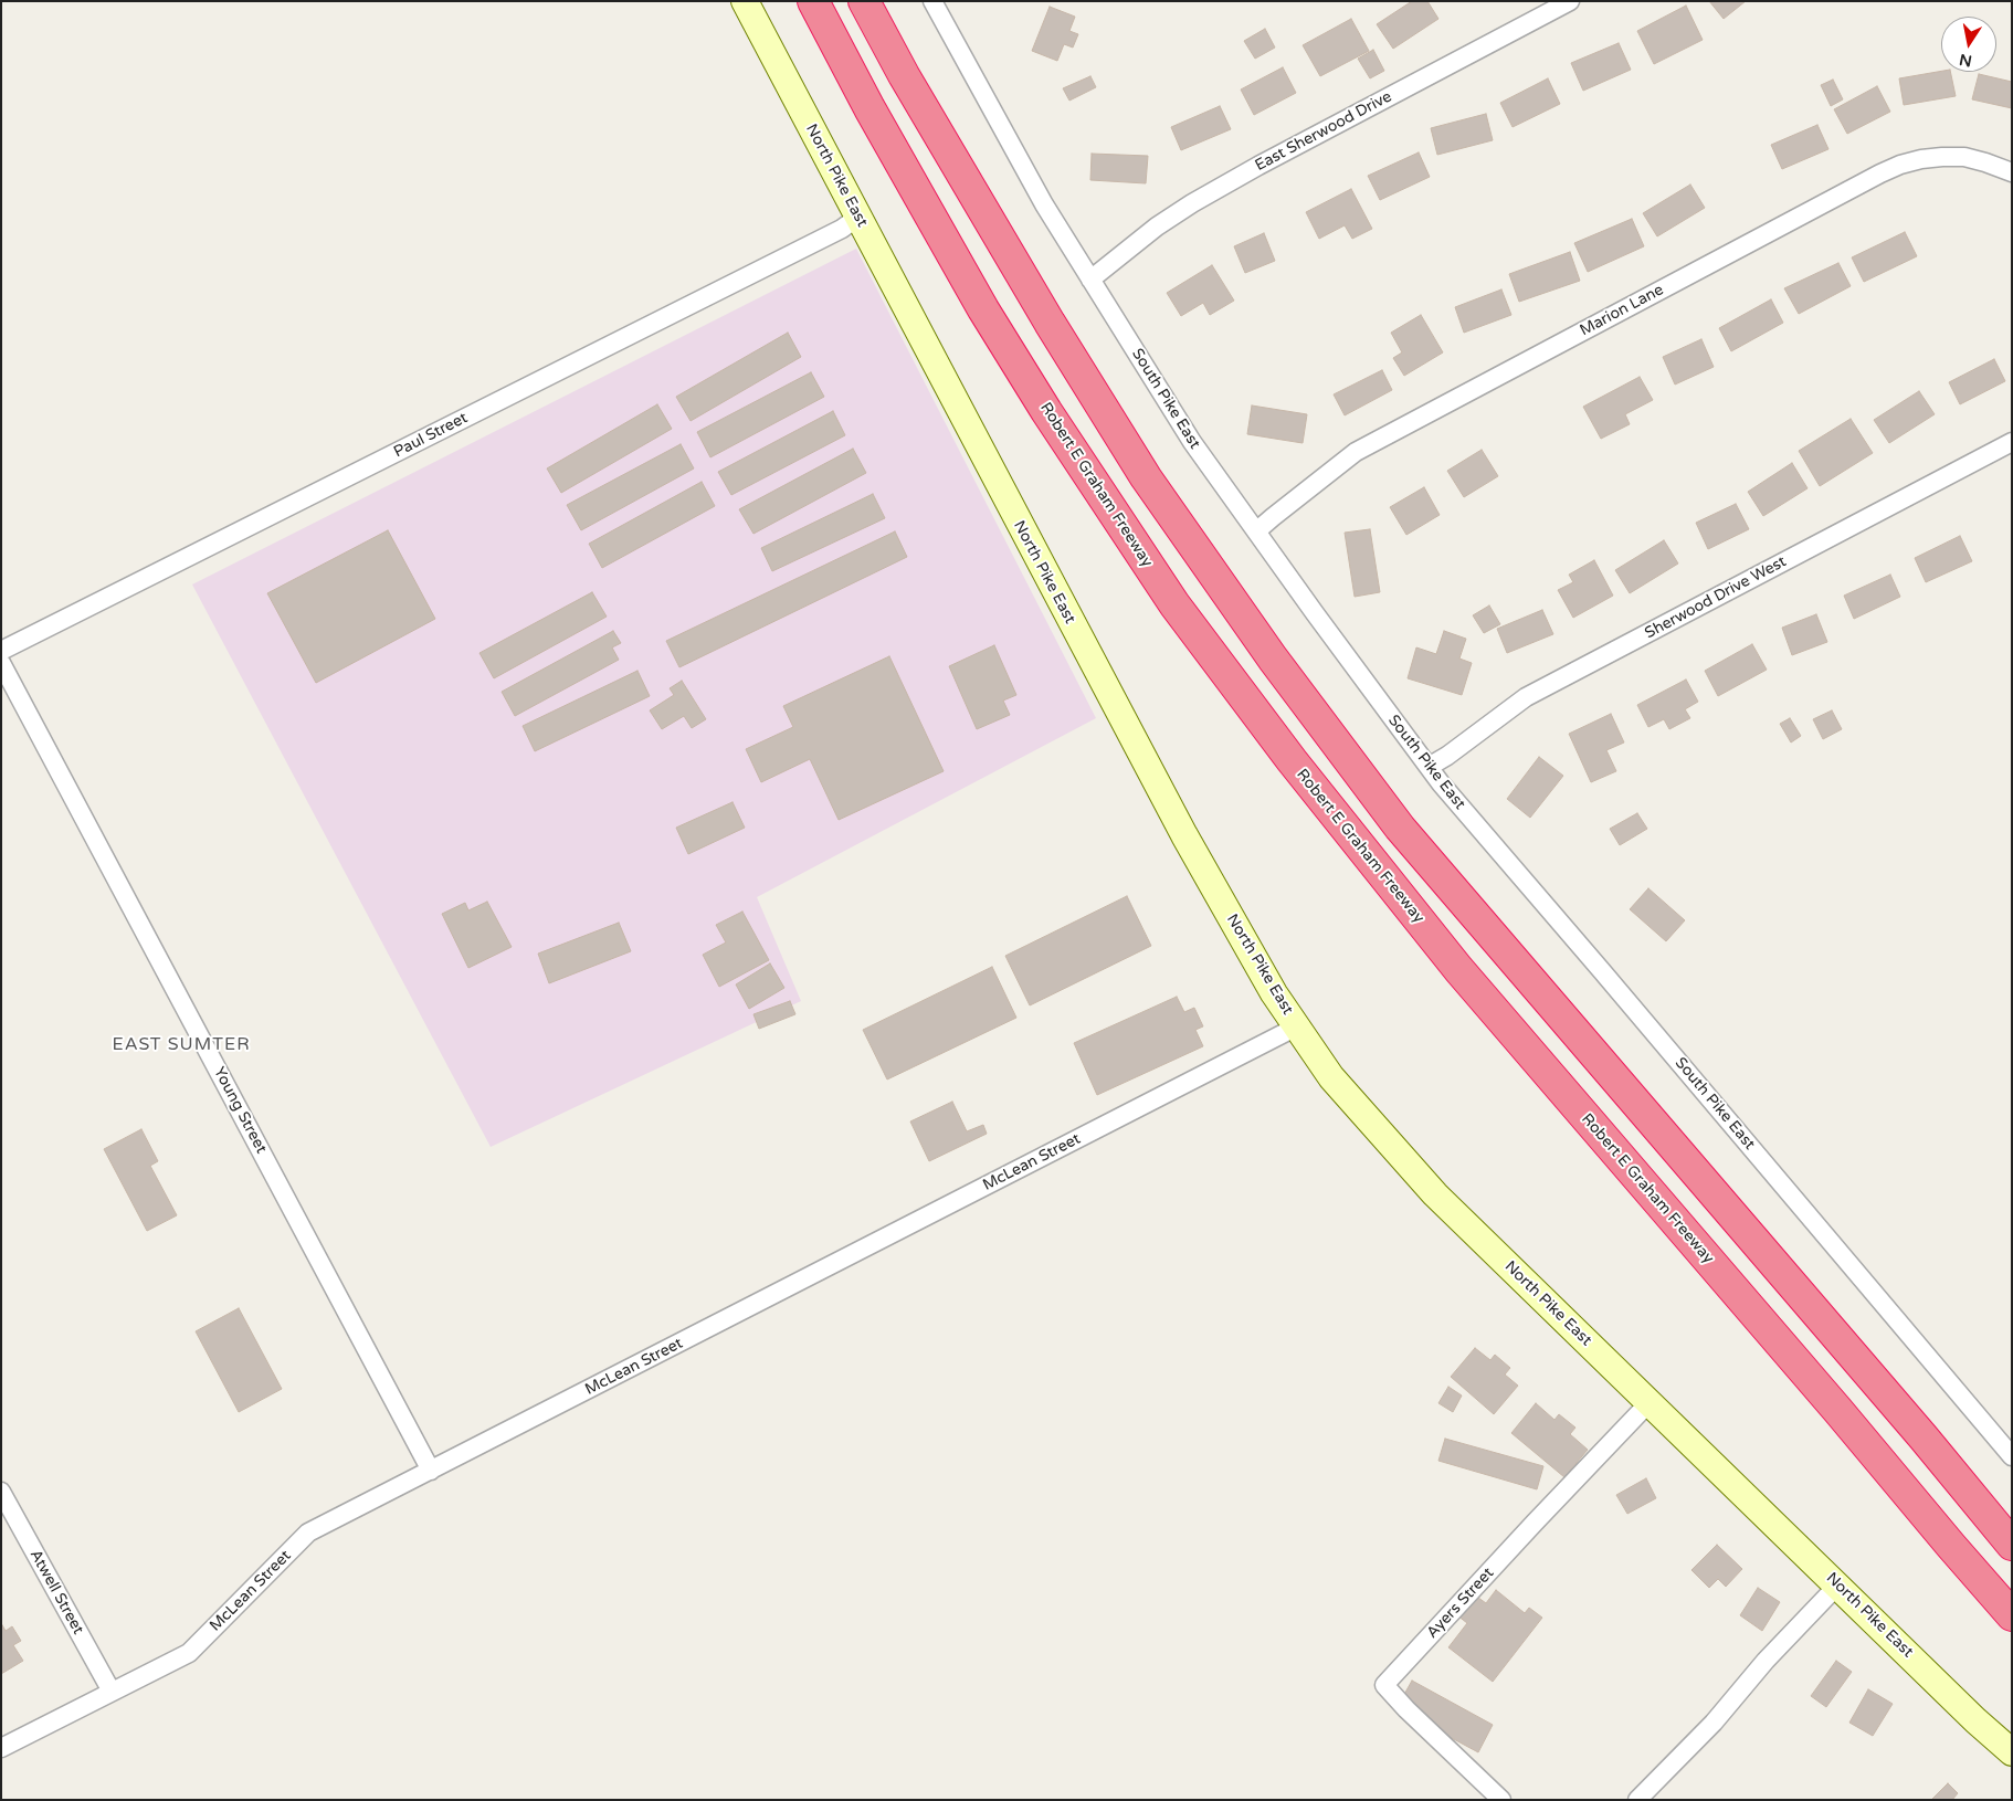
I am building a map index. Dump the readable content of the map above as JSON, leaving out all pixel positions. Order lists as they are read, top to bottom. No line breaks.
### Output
{"streets":{"highway":["Robert E Graham Freeway"],"street":["East Sherwood Drive","North Pike East","Marion Lane","South Pike East","Paul Street","Sherwood Drive West","Young Street","McLean Street","Atwell Street","Ayers Street"]},"crossings":[["East Sherwood Drive","South Pike East"],["North Pike East","Paul Street"],["North Pike East","McLean Street"],["North Pike East","Ayers Street"],["Marion Lane","South Pike East"],["South Pike East","Sherwood Drive West"],["Young Street","McLean Street"],["McLean Street","Atwell Street"]],"districts":["EAST SUMTER"],"north":"bottom"}
